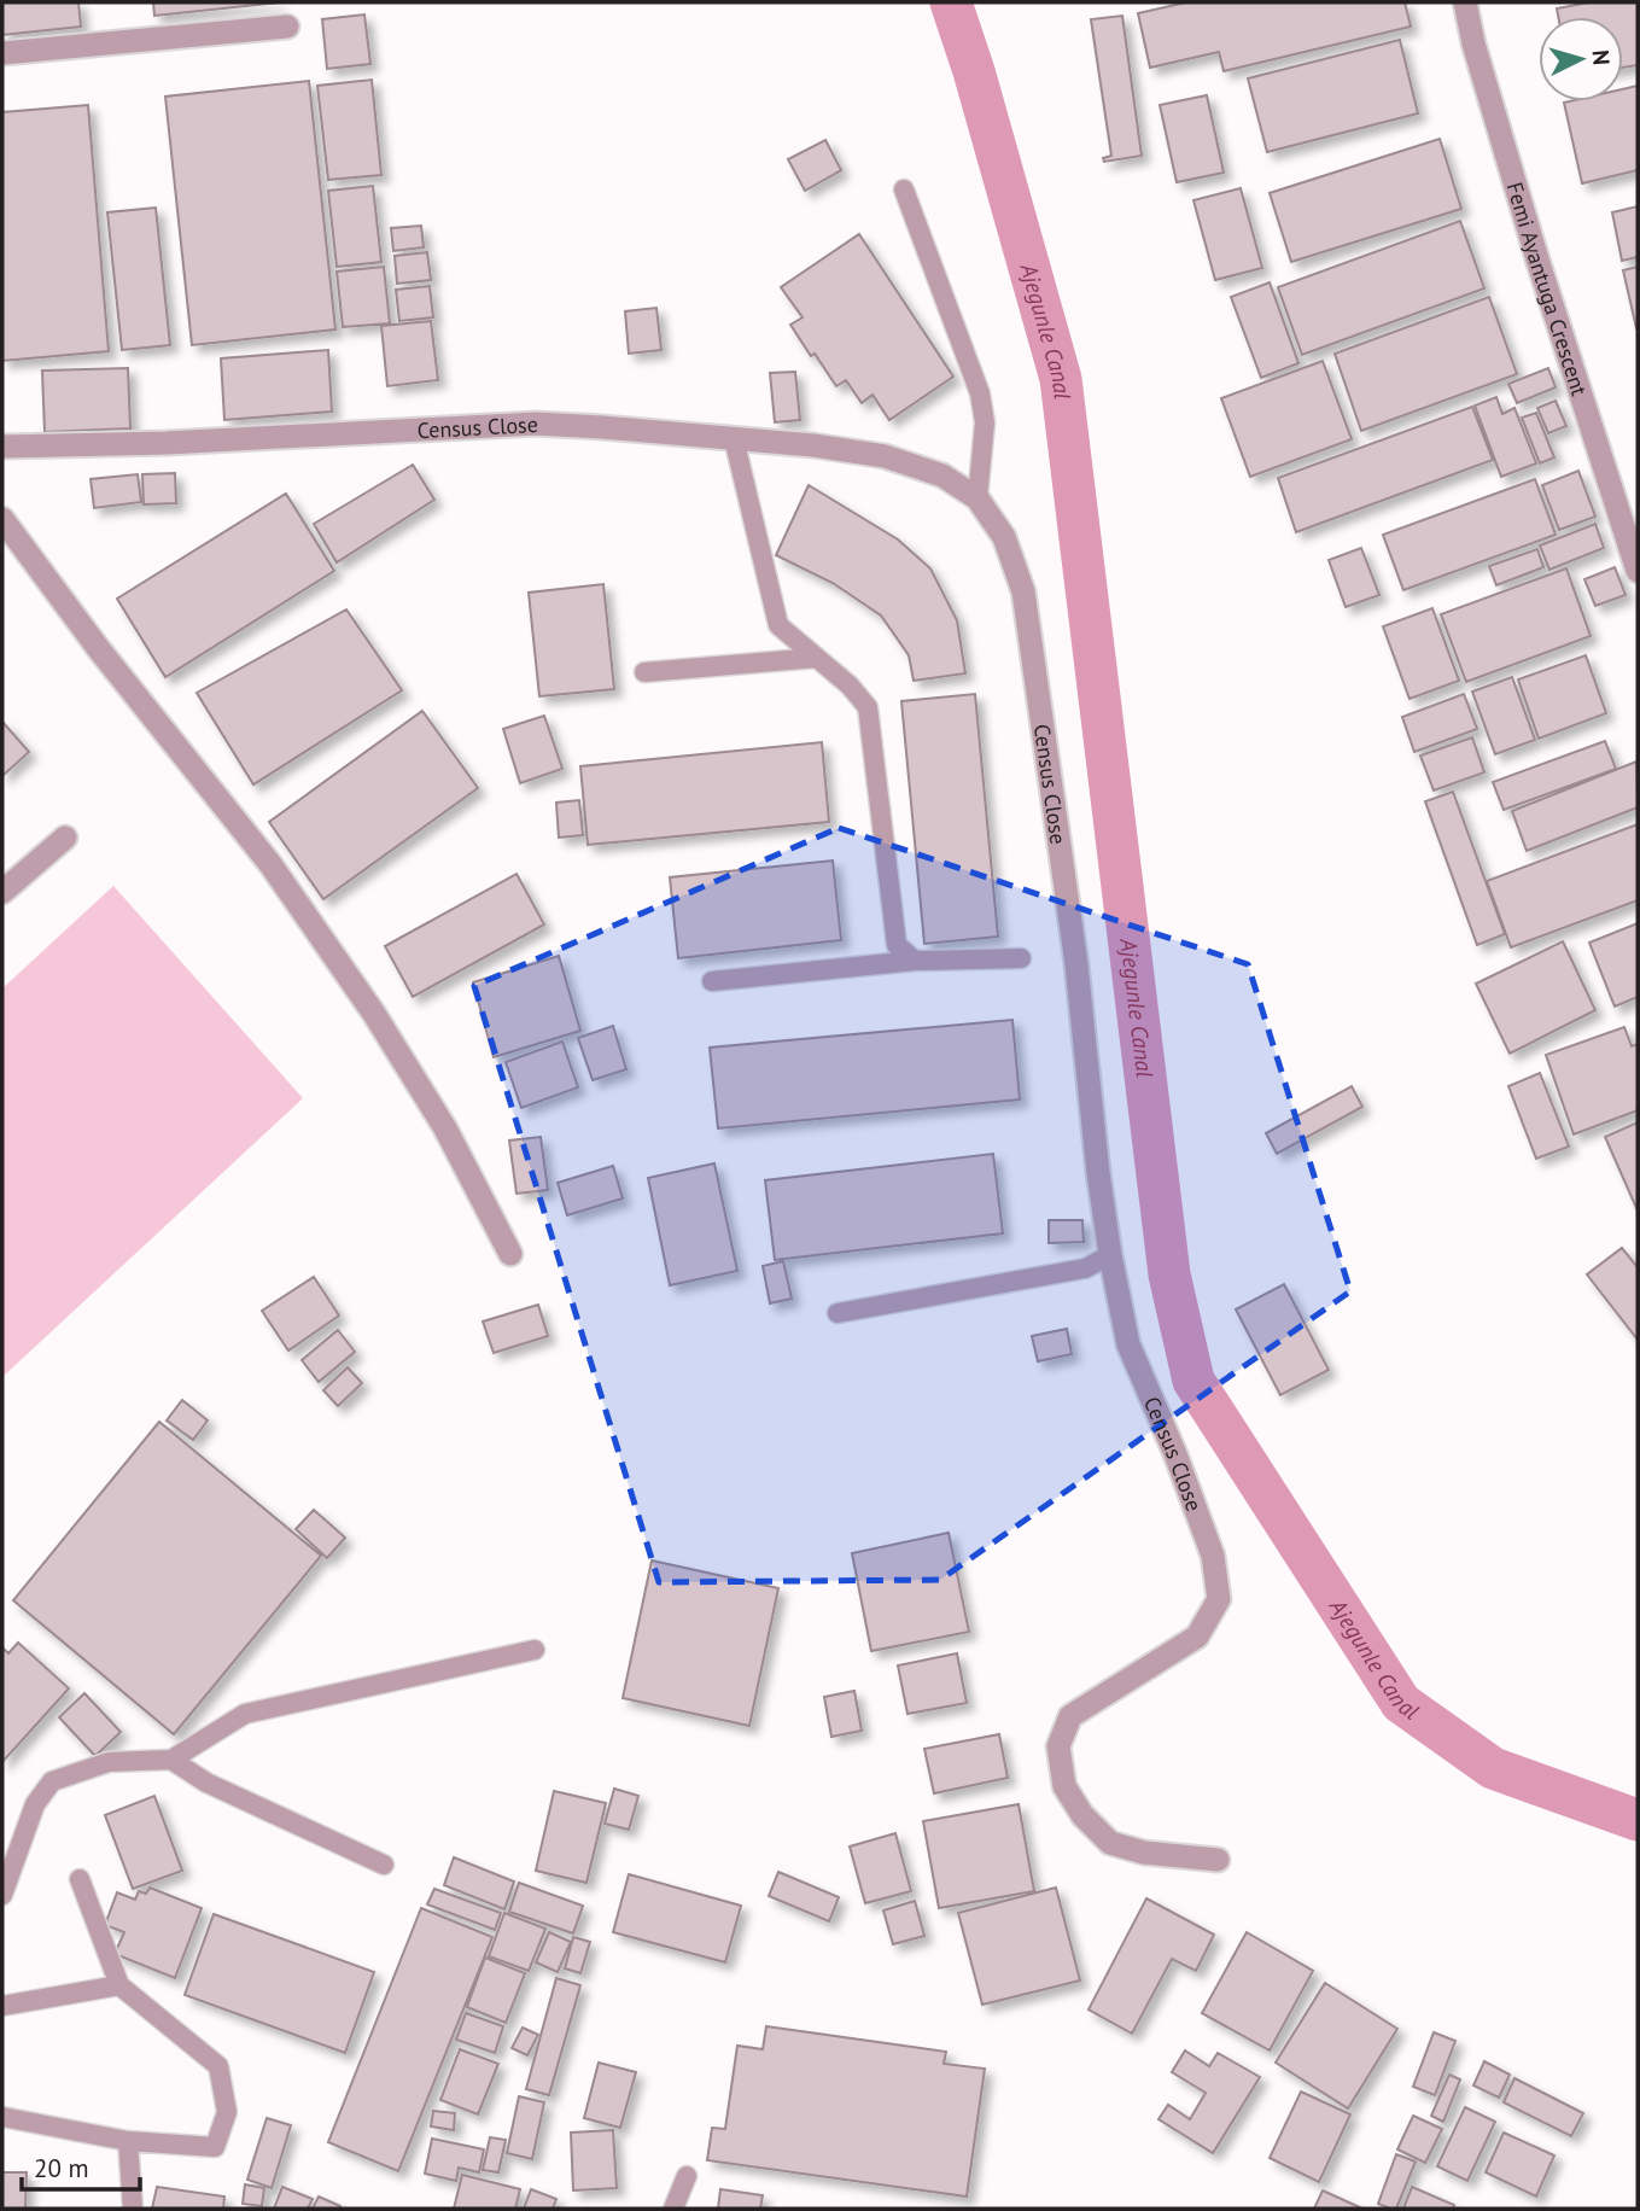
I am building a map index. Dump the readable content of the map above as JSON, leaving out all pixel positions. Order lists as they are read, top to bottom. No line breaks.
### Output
{"streets":{"street":["Femi Ayantuga Crescent","Census Close"]},"water":["Ajegunle Canal"],"scale_bar":"20 m","north":"right"}
